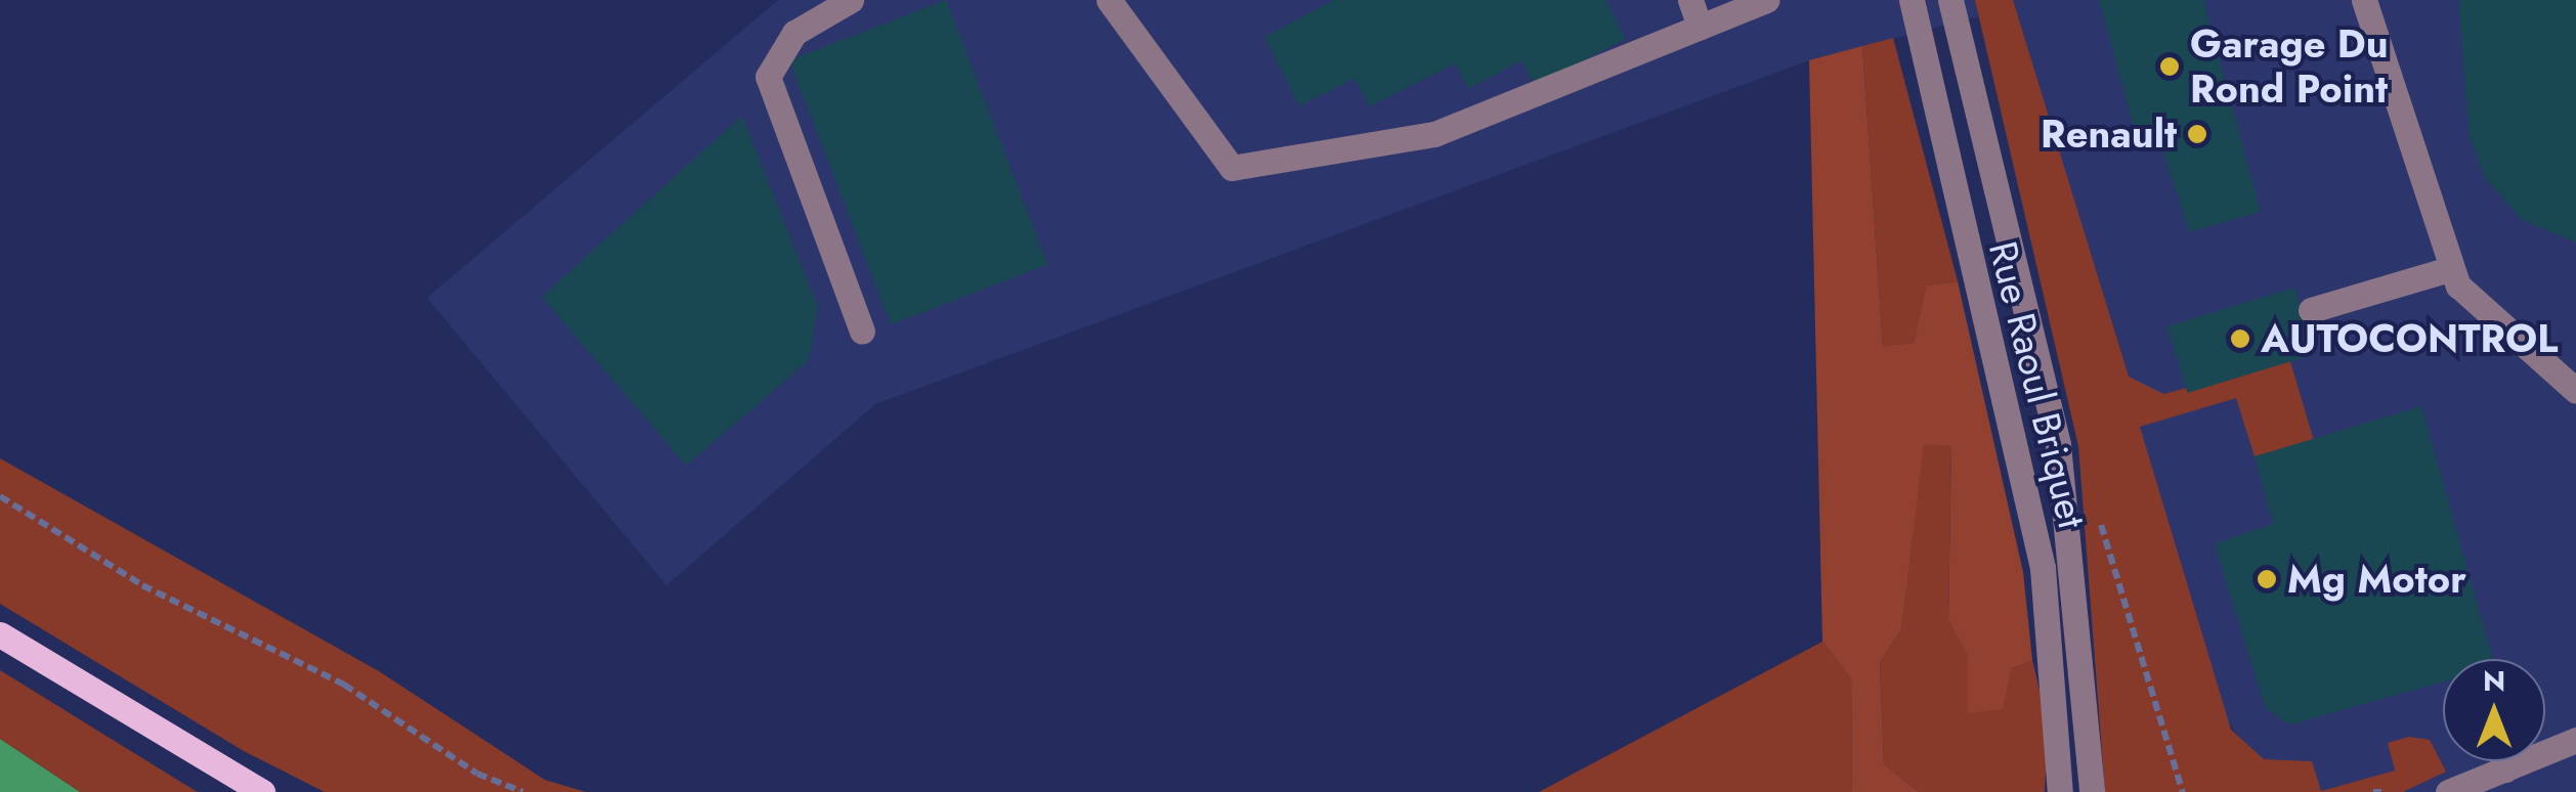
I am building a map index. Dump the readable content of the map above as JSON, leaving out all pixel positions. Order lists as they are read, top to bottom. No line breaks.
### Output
{"streets":{"street":["Rue Raoul Briquet"]},"places":["Garage Du Rond Point","Renault","AUTOCONTROL","Mg Motor"],"north":"top"}
